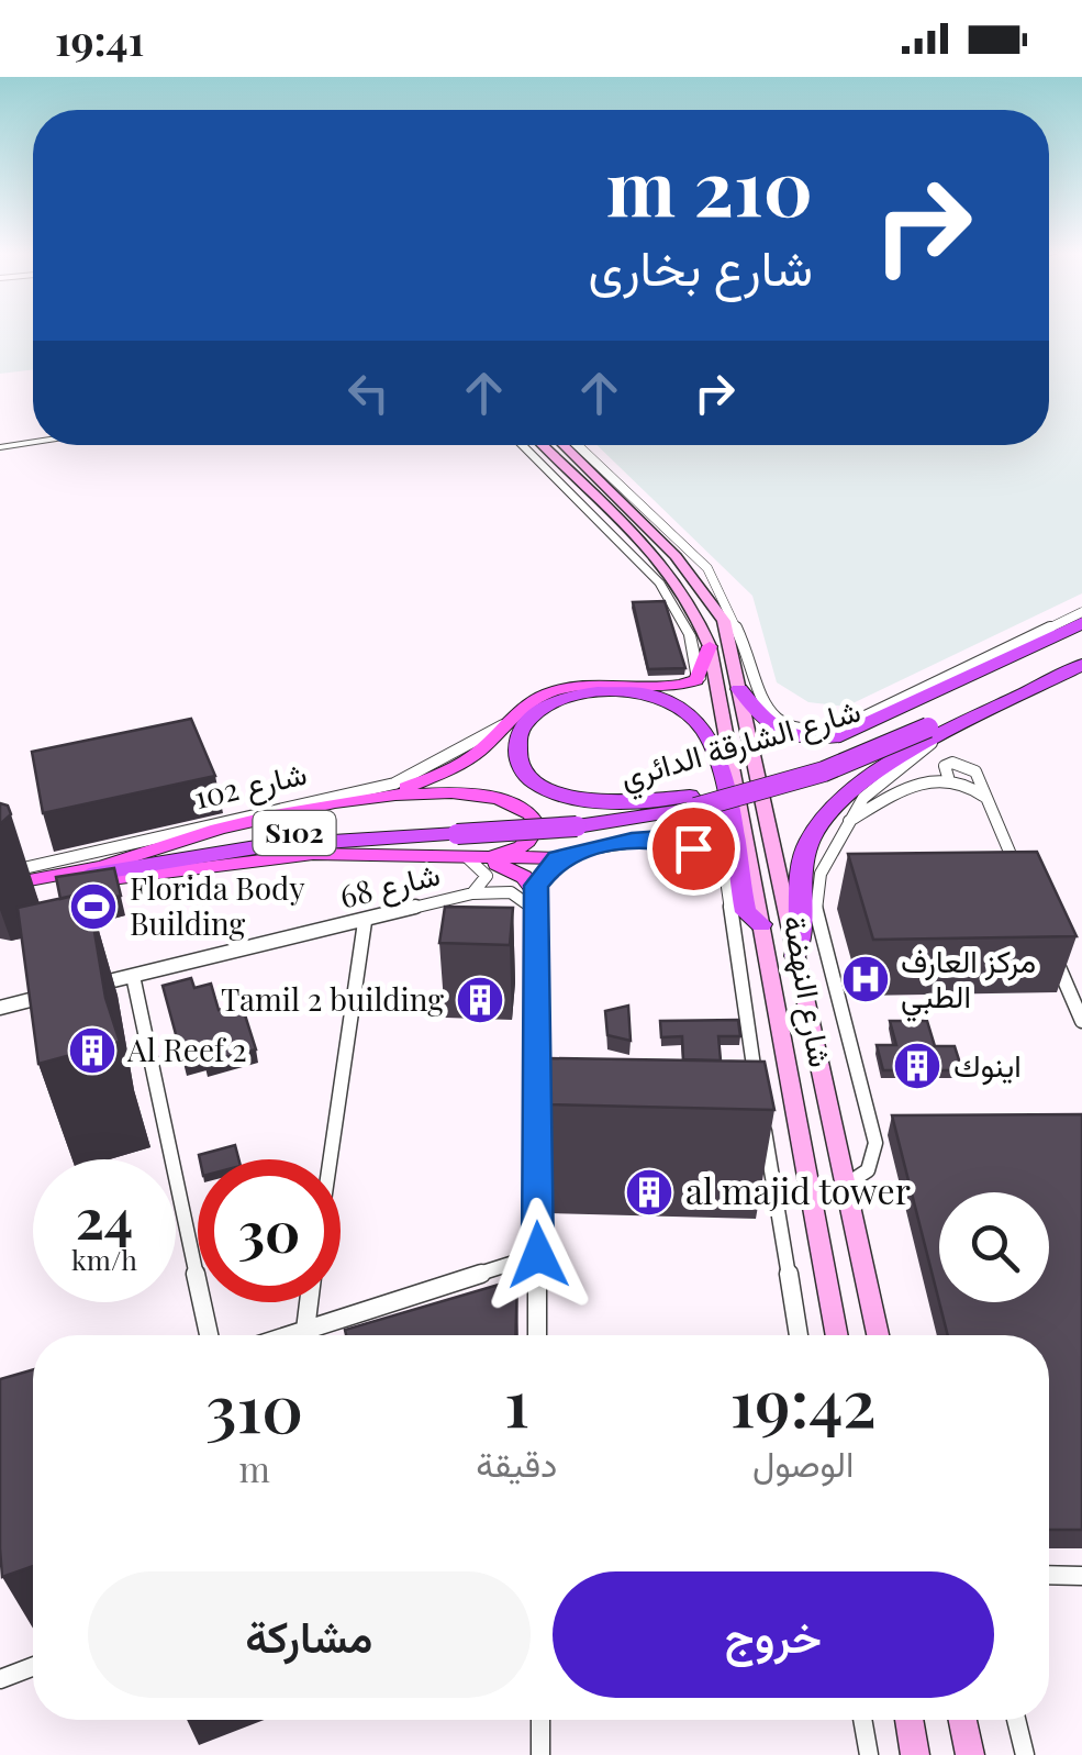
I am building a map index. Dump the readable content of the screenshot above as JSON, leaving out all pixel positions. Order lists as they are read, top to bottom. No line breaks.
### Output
{"streets":{"highway":["شارع الشارقة الدائري","شارع 102","S102"],"main road":["شارع النهضة"],"street":["شارع 68"]},"crossings":[["شارع الشارقة الدائري","شارع 102"]],"places":{"sports":["Florida Body Building"],"hospital":["مركز العارف الطبي"],"building":["Tamil 2 building","Al Reef 2","اينوك","al majid tower"]},"page":{"status":"19:41","turn":["210 m","شارع بخارى"],"speed":"24 km/h","limit":"30","eta":["19:42","الوصول","1","دقيقة","310","m"],"buttons":["خروج","مشاركة"]}}
